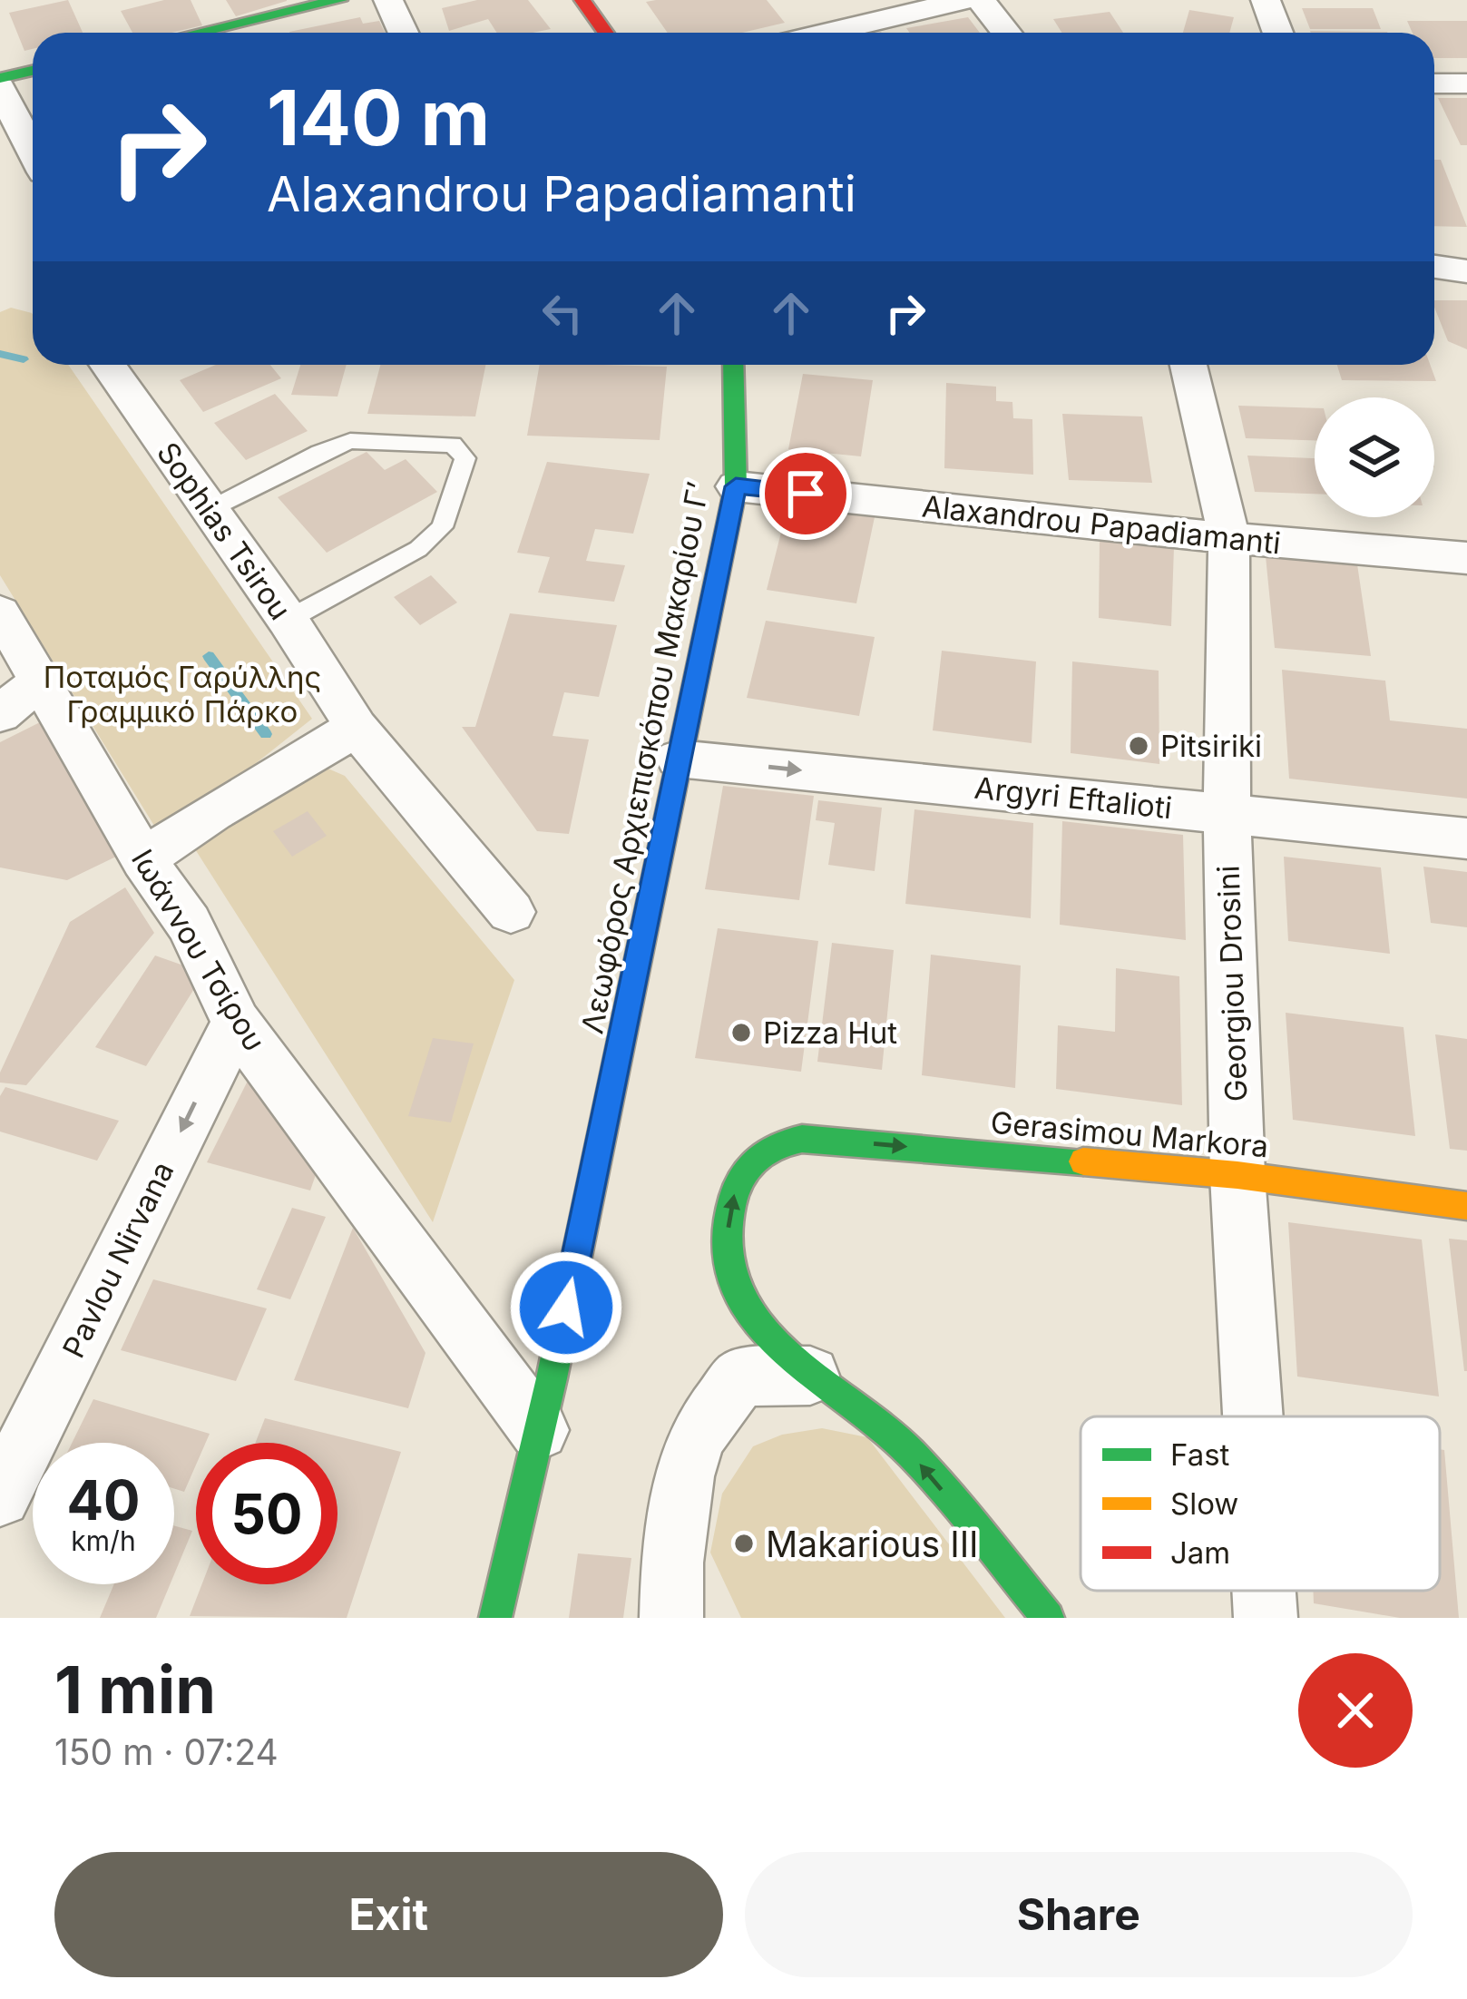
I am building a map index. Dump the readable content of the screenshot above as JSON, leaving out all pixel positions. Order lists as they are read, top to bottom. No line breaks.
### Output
{"streets":{"main road":["Λεωφόρος Αρχιεπισκόπου Μακαρίου Γ’","Gerasimou Markora"],"street":["Alaxandrou Papadiamanti","Sophias Tsirou","Argyri Eftalioti","Ιωάννου Τσίρου","Georgiou Drosini","Pavlou Nirvana"]},"crossings":[["Alaxandrou Papadiamanti","Λεωφόρος Αρχιεπισκόπου Μακαρίου Γ’"],["Alaxandrou Papadiamanti","Georgiou Drosini"],["Λεωφόρος Αρχιεπισκόπου Μακαρίου Γ’","Argyri Eftalioti"],["Λεωφόρος Αρχιεπισκόπου Μακαρίου Γ’","Ιωάννου Τσίρου"],["Argyri Eftalioti","Georgiou Drosini"],["Ιωάννου Τσίρου","Pavlou Nirvana"],["Georgiou Drosini","Gerasimou Markora"]],"one_way":["Argyri Eftalioti","Pavlou Nirvana"],"parks":["Ποταμός Γαρύλλης Γραμμικό Πάρκο"],"places":["Pitsiriki","Pizza Hut","Makarious III"],"legend":["Fast","Slow","Jam"],"page":{"turn":["140 m","Alaxandrou Papadiamanti"],"speed":"40 km/h","limit":"50","heading":["1 min","150 m · 07:24"],"buttons":["Exit","Share"]}}
